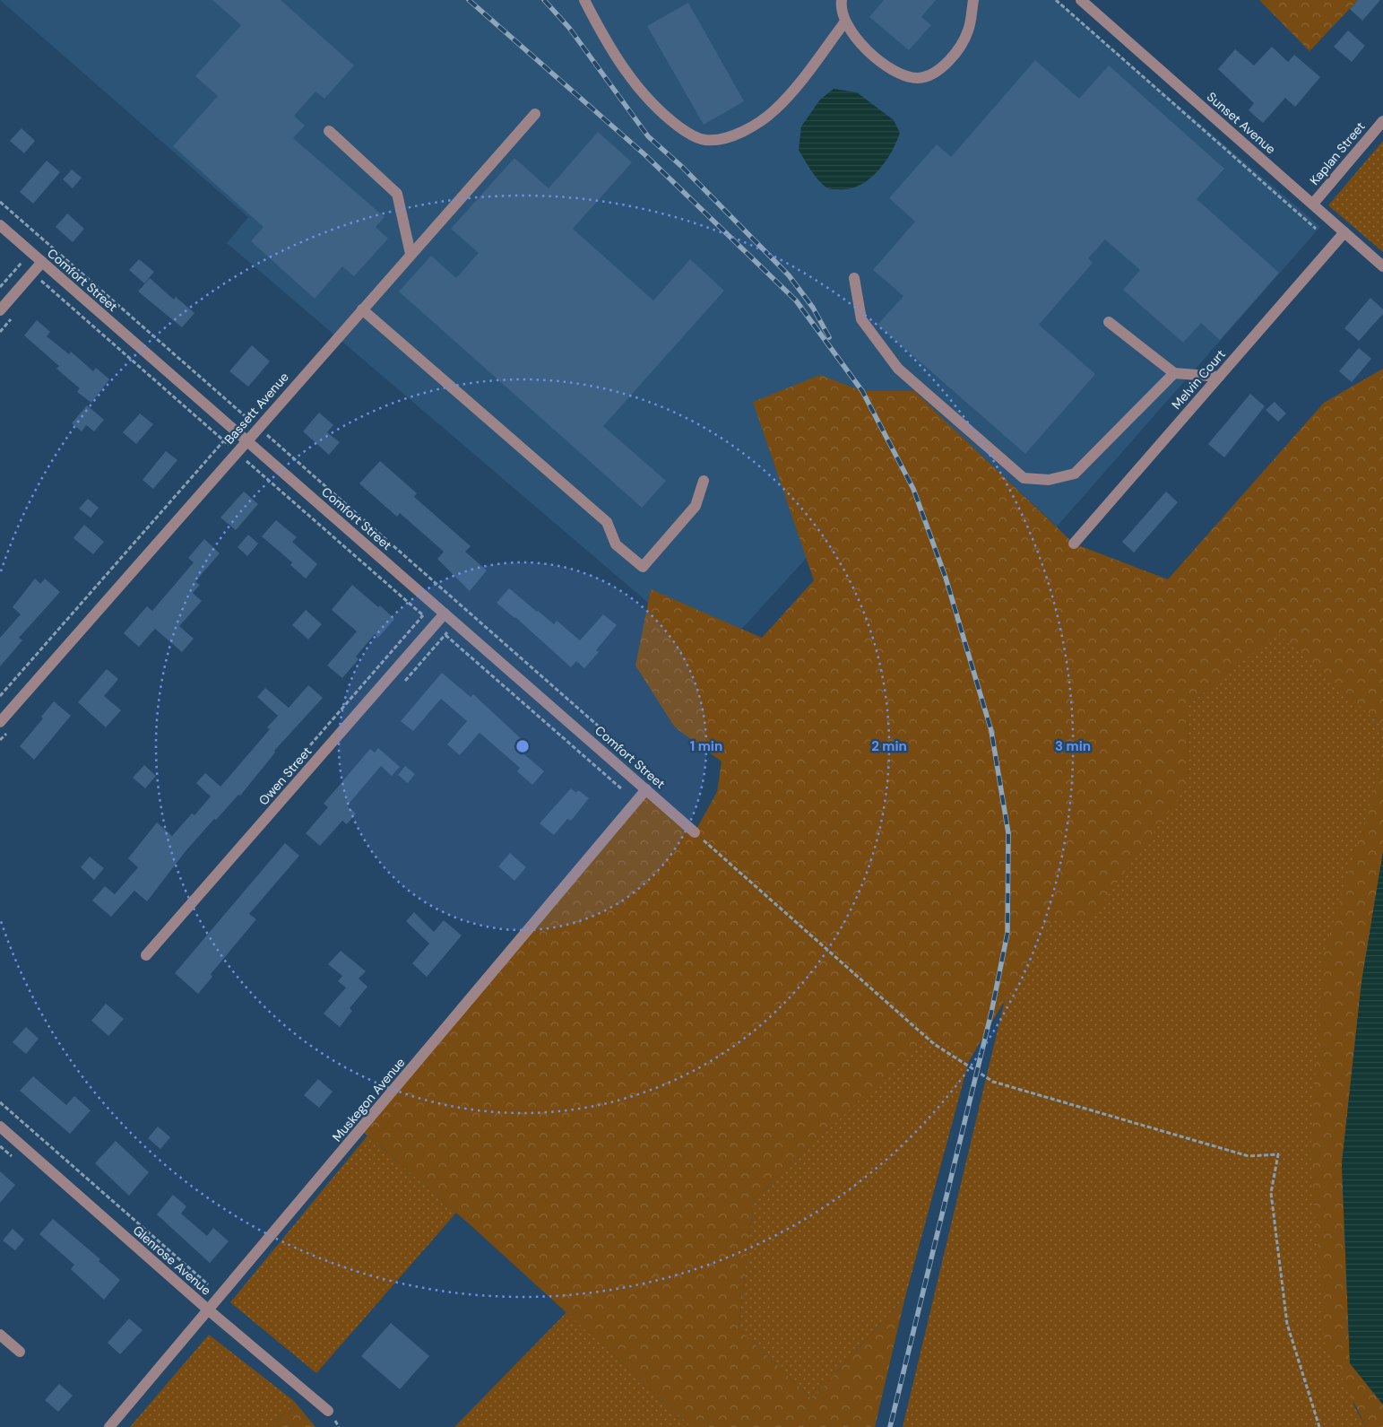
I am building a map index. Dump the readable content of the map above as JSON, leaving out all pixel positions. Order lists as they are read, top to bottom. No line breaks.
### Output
{"streets":{"street":["Sunset Avenue","Kaplan Street","Comfort Street","Melvin Court","Bassett Avenue","Owen Street","Muskegon Avenue","Glenrose Avenue"]},"crossings":[["Sunset Avenue","Kaplan Street"],["Sunset Avenue","Melvin Court"],["Comfort Street","Bassett Avenue"],["Comfort Street","Owen Street"],["Comfort Street","Muskegon Avenue"],["Muskegon Avenue","Glenrose Avenue"]],"rings":["1 min","2 min","3 min"]}
